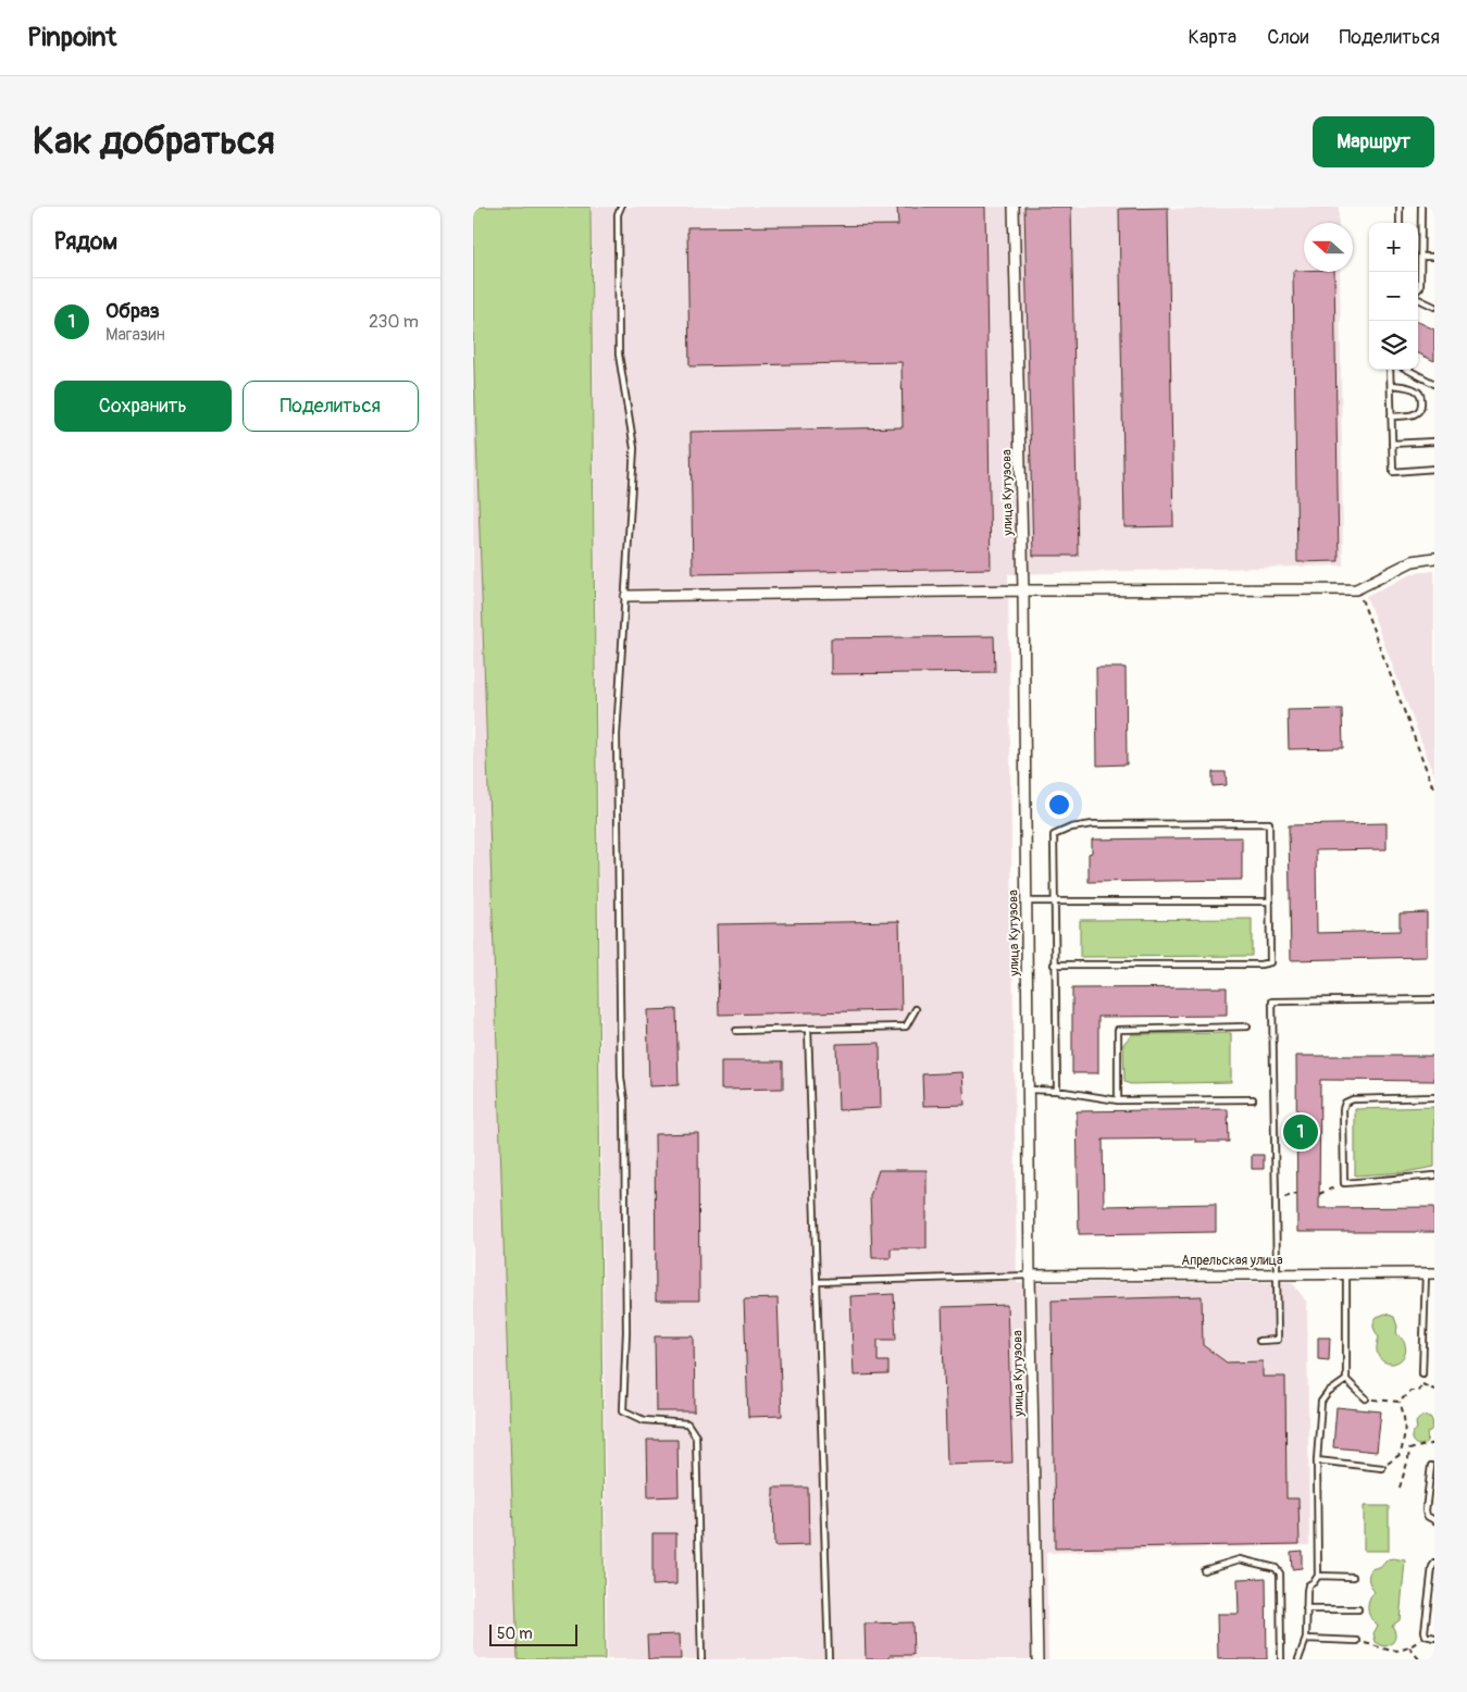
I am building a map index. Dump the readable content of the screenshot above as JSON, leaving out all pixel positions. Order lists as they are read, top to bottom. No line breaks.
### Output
{"streets":{"street":["улица Кутузова","Апрельская улица"]},"crossings":[["улица Кутузова","Апрельская улица"]],"scale_bar":"50 m","north":"left","page":{"header":"Pinpoint","nav":["Карта","Слои","Поделиться"],"buttons":["Маршрут",["Сохранить","Поделиться"]],"title":"Как добраться","heading":"Рядом","map_buttons":["+","−"],"list":[{"mark":"1","name":"Образ","note":"Магазин","value":"230 m"}],"pins":"1","scale":"50 m"}}
